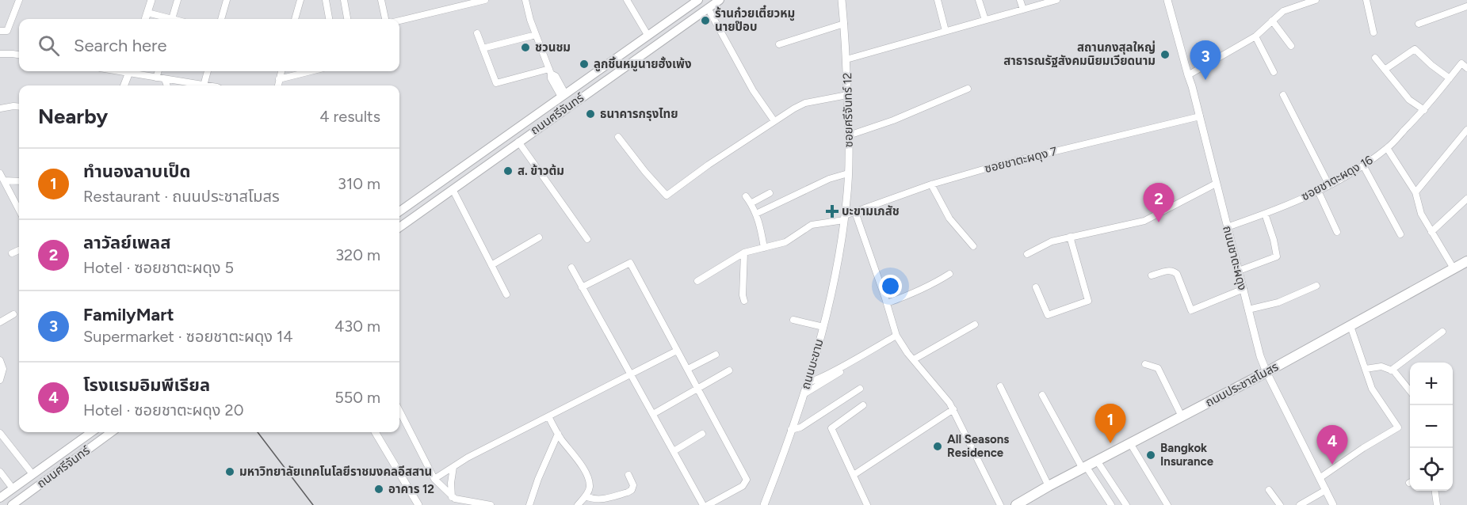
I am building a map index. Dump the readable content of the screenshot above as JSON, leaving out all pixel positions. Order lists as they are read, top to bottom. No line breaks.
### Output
{"streets":{"main road":["ถนนศรีจันทร์","ถนนประชาสโมสร"],"street":["ซอยศรีจันทร์ 12","ซอยชาตะผดุง 7","ซอยชาตะผดุง 16","ถนนชาตะผดุง","ถนนบะขาม"]},"crossings":[["ซอยศรีจันทร์ 12","ซอยชาตะผดุง 7"],["ซอยศรีจันทร์ 12","ถนนบะขาม"],["ซอยชาตะผดุง 7","ถนนชาตะผดุง"],["ซอยชาตะผดุง 7","ถนนบะขาม"],["ซอยชาตะผดุง 16","ถนนชาตะผดุง"],["ถนนชาตะผดุง","ถนนประชาสโมสร"]],"places":{"other":["ร้านก๋วยเตี๋ยวหมู นายป๊อบ","ชวนชม","สถานกงสุลใหญ่ สาธารณรัฐสังคมนิยมเวียดนาม","ลูกชิ้นหมูนายฮั้งเพ้ง","ธนาคารกรุงไทย","ส. ข้าวต้ม","All Seasons Residence","Bangkok Insurance","มหาวิทยาลัยเทคโนโลยีราชมงคลอีสสาน","อาคาร 12"],"health":["บะขามเภสัช"]},"page":{"search":"Search here","pins":["3","2","1","4"],"heading":["Nearby","4 results"],"list":[{"mark":"1","name":"ทำนองลาบเป็ด","note":"Restaurant · ถนนประชาสโมสร","value":"310 m"},{"mark":"2","name":"ลาวัลย์เพลส","note":"Hotel · ซอยชาตะผดุง 5","value":"320 m"},{"mark":"3","name":"FamilyMart","note":"Supermarket · ซอยชาตะผดุง 14","value":"430 m"},{"mark":"4","name":"โรงแรมอิมพีเรียล","note":"Hotel · ซอยชาตะผดุง 20","value":"550 m"}],"map_buttons":["+","−"]}}
